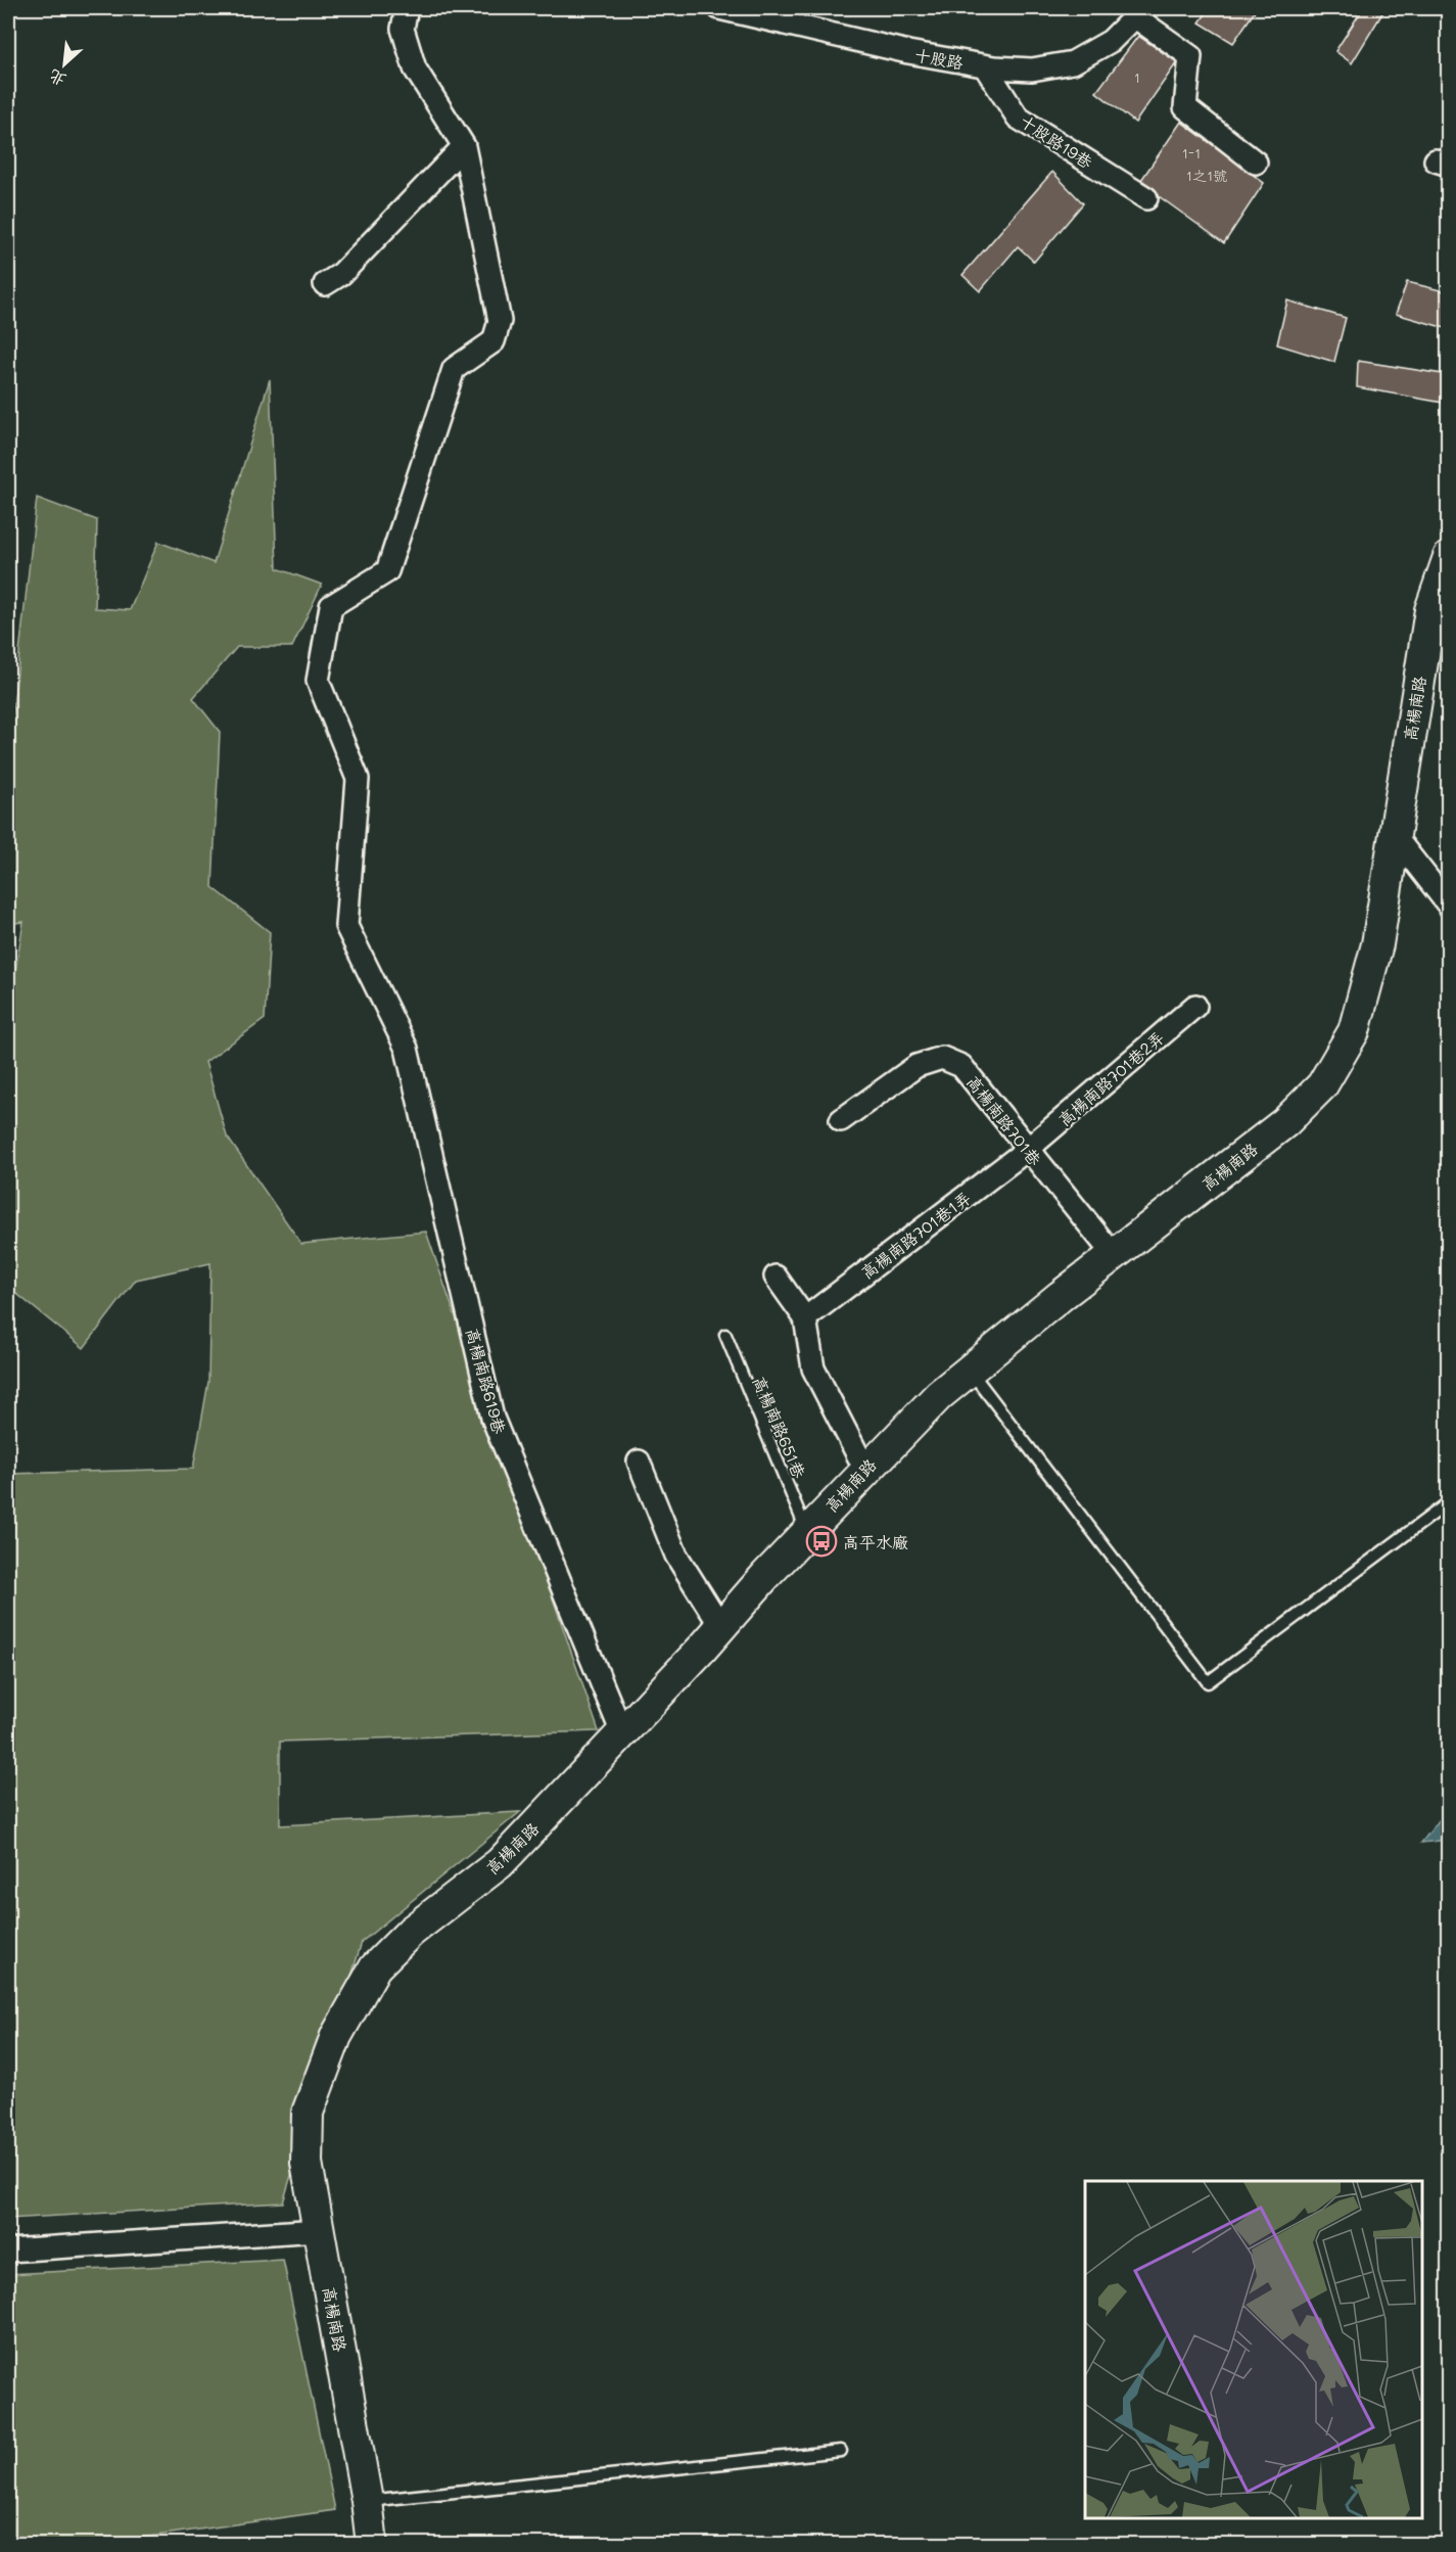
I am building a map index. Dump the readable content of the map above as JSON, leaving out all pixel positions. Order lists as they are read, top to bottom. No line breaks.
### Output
{"streets":{"street":["十股路","十股路19巷","高楊南路","高楊南路701巷2弄","高楊南路701巷","高楊南路701巷1弄","高楊南路619巷"],"lane":["高楊南路651巷"]},"crossings":[["十股路","十股路19巷"],["高楊南路","高楊南路701巷"],["高楊南路","高楊南路619巷"],["高楊南路","高楊南路651巷"],["高楊南路701巷2弄","高楊南路701巷"],["高楊南路701巷2弄","高楊南路701巷1弄"],["高楊南路701巷","高楊南路701巷1弄"]],"places":{"bus stop":["高平水廠"]},"house_numbers":["1","1-1","1之1號"],"north":"bottom left"}
